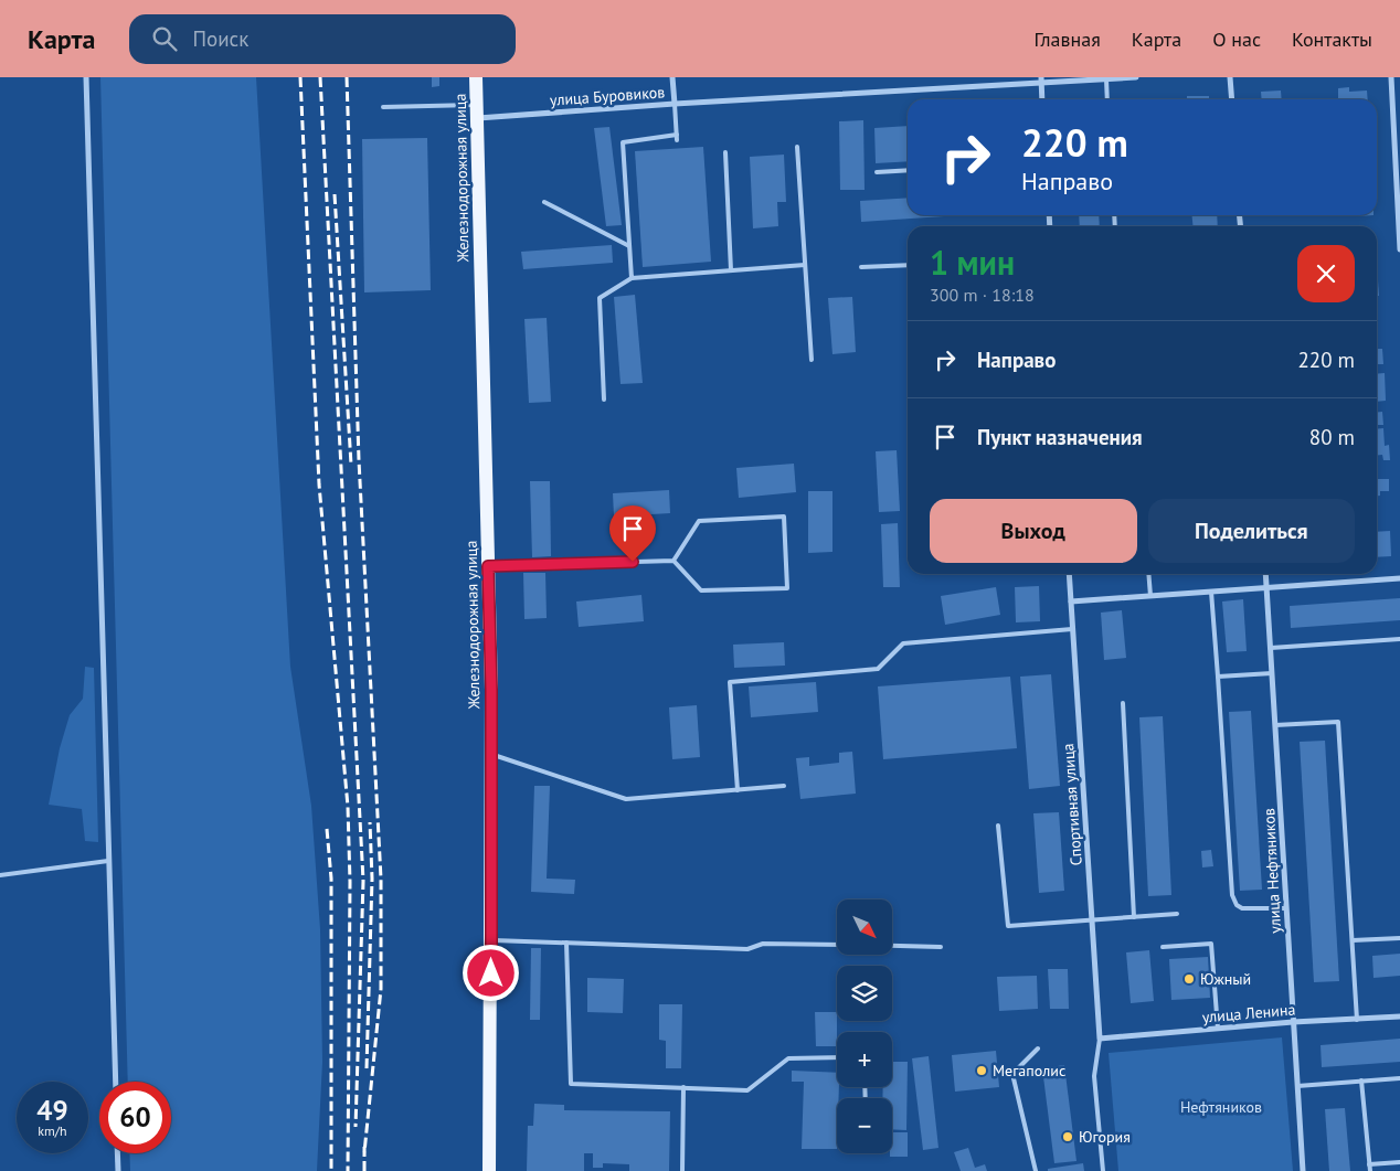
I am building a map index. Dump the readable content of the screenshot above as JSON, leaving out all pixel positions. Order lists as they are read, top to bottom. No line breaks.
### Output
{"streets":{"main road":["Железнодорожная улица"],"street":["улица Буровиков","Спортивная улица","улица Нефтяников","улица Ленина"]},"crossings":[["улица Буровиков","Железнодорожная улица"],["Спортивная улица","улица Ленина"],["улица Нефтяников","улица Ленина"]],"parks":["Нефтяников"],"places":["Южный","Мегаполис","Югория"],"north":"bottom right","page":{"header":"Карта","search":"Поиск","nav":["Главная","Карта","О нас","Контакты"],"turn":["220 m","Направо"],"heading":["1 мин","300 m · 18:18"],"list":[{"name":"Направо","value":"220 m"},{"name":"Пункт назначения","value":"80 m"}],"buttons":["Выход","Поделиться"],"map_buttons":["+","−"],"speed":"49 km/h","limit":"60"}}
